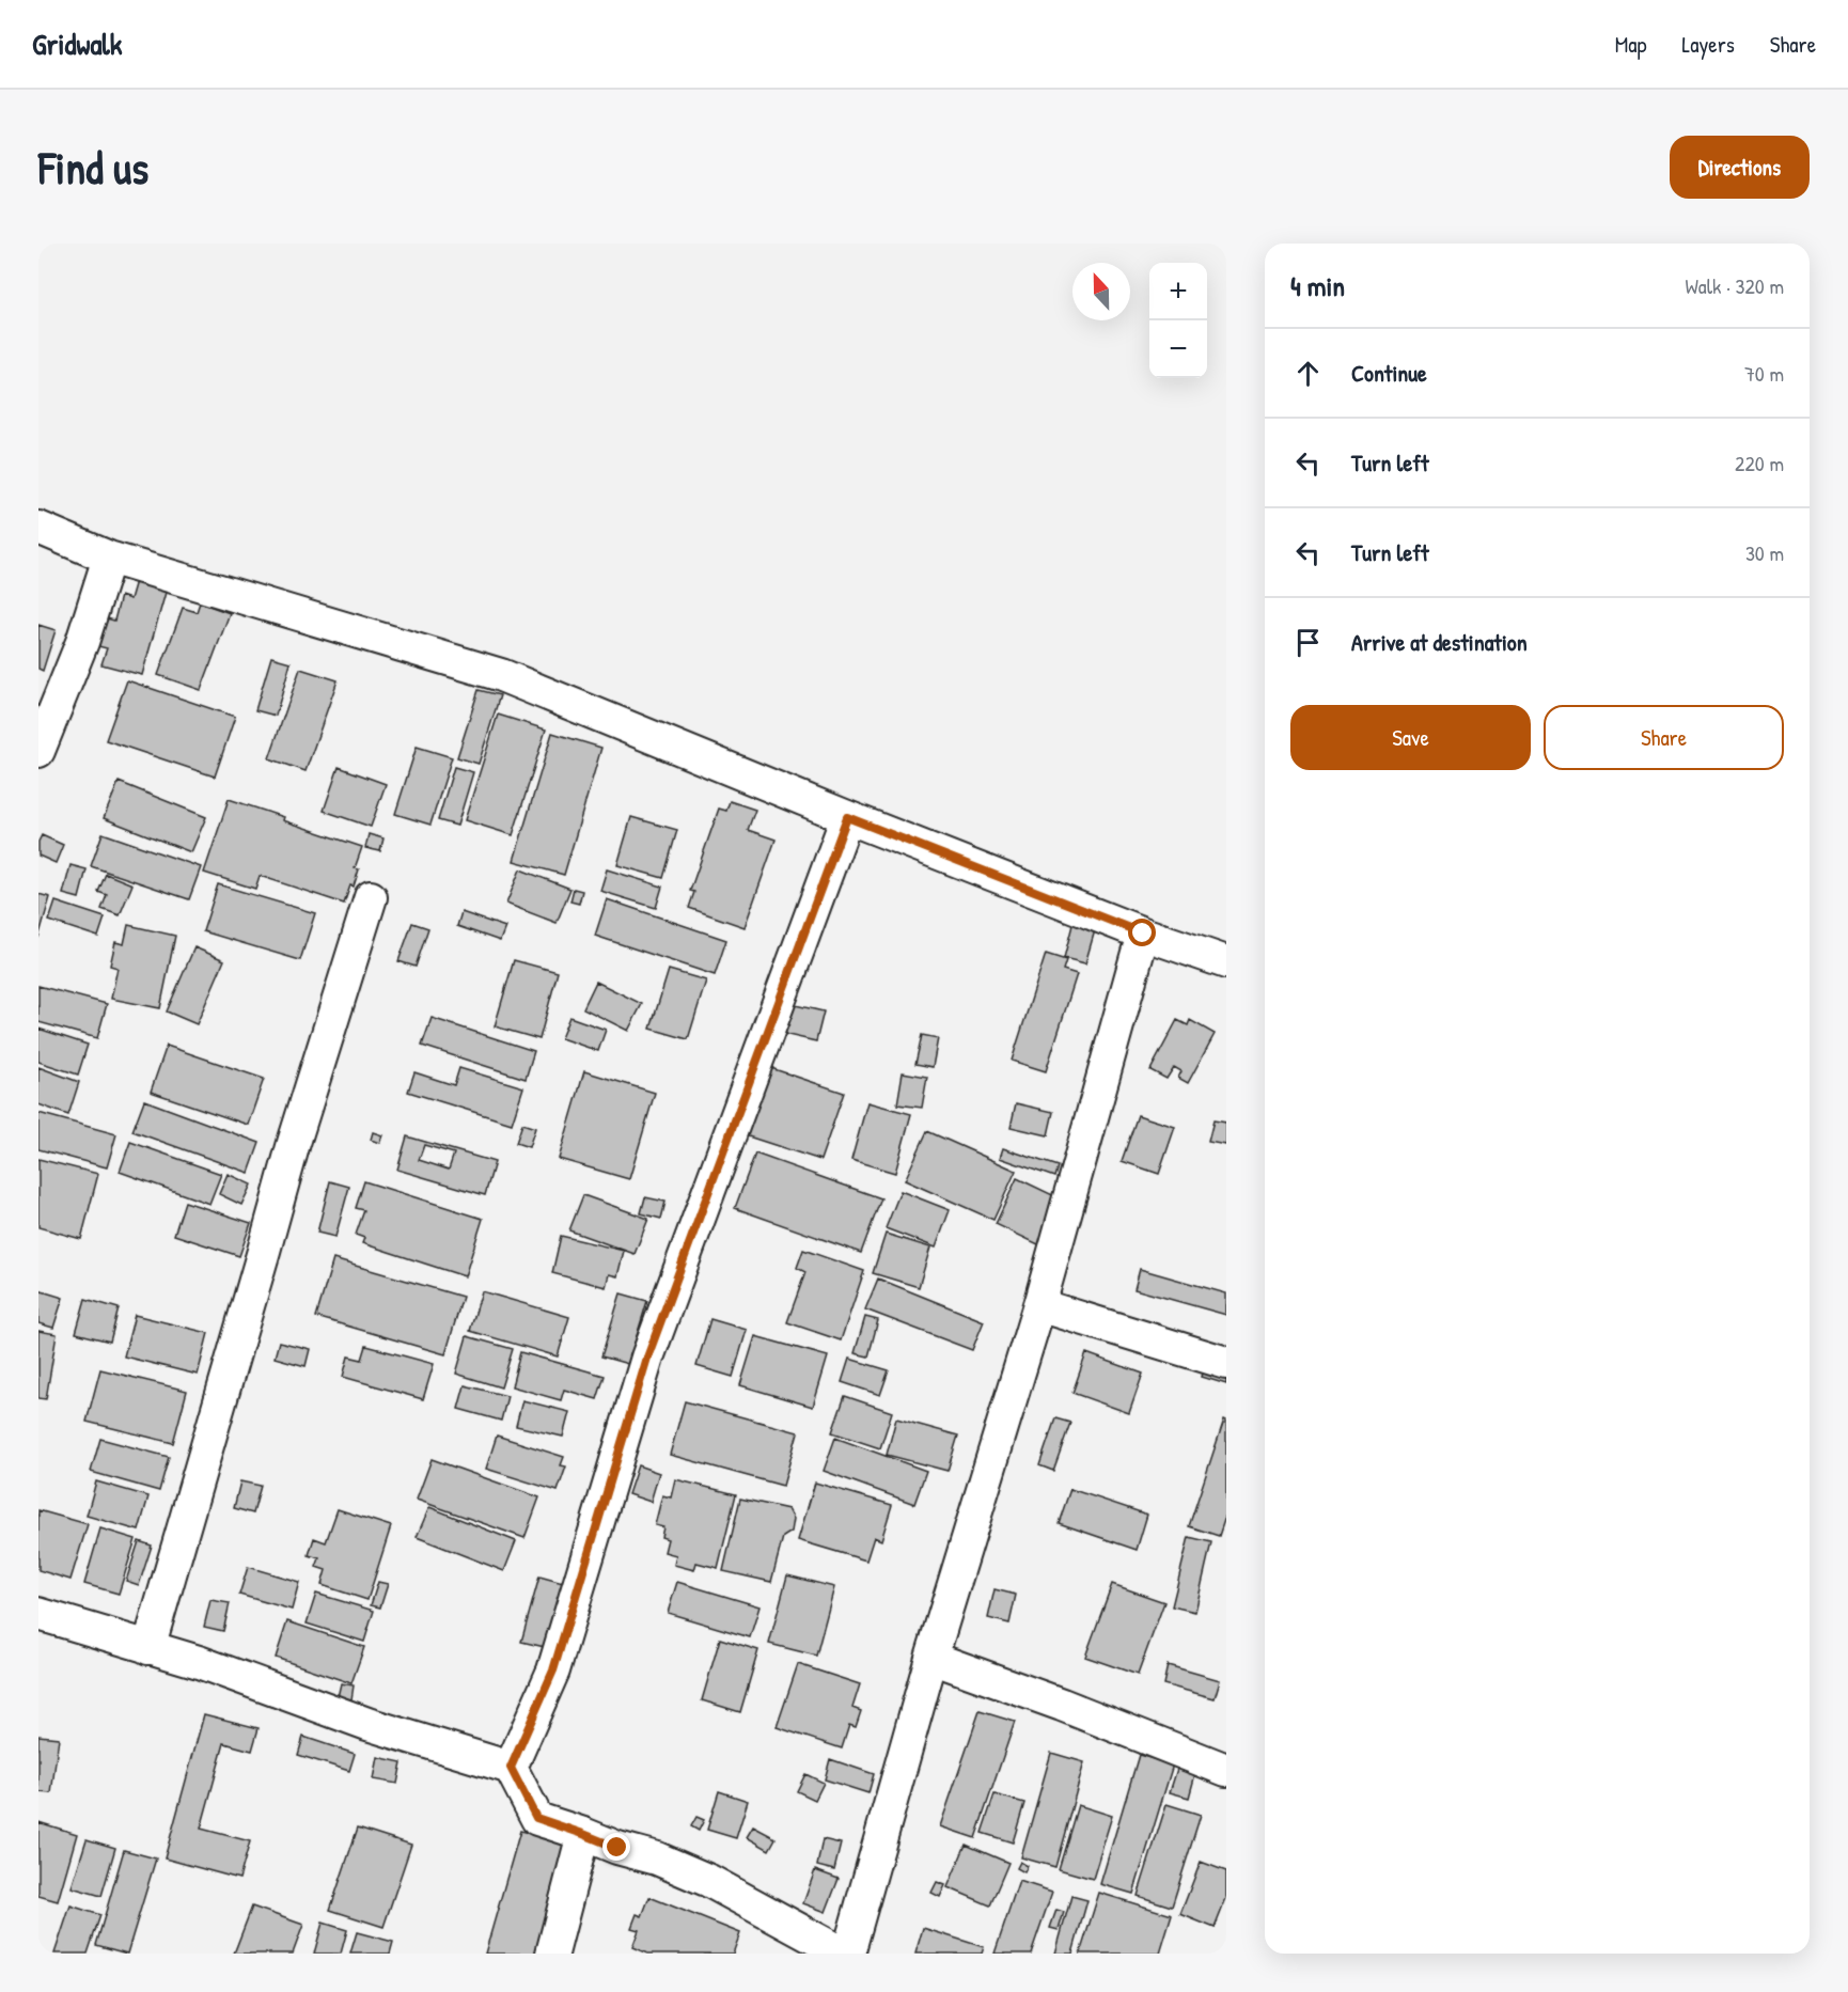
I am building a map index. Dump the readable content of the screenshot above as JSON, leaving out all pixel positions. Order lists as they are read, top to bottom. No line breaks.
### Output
{"north":"top","page":{"header":"Gridwalk","nav":["Map","Layers","Share"],"buttons":["Directions",["Save","Share"]],"title":"Find us","heading":["4 min","Walk · 320 m"],"map_buttons":["+","−"],"list":[["Continue","70 m"],["Turn left","220 m"],["Turn left","30 m"],"Arrive at destination"]}}
